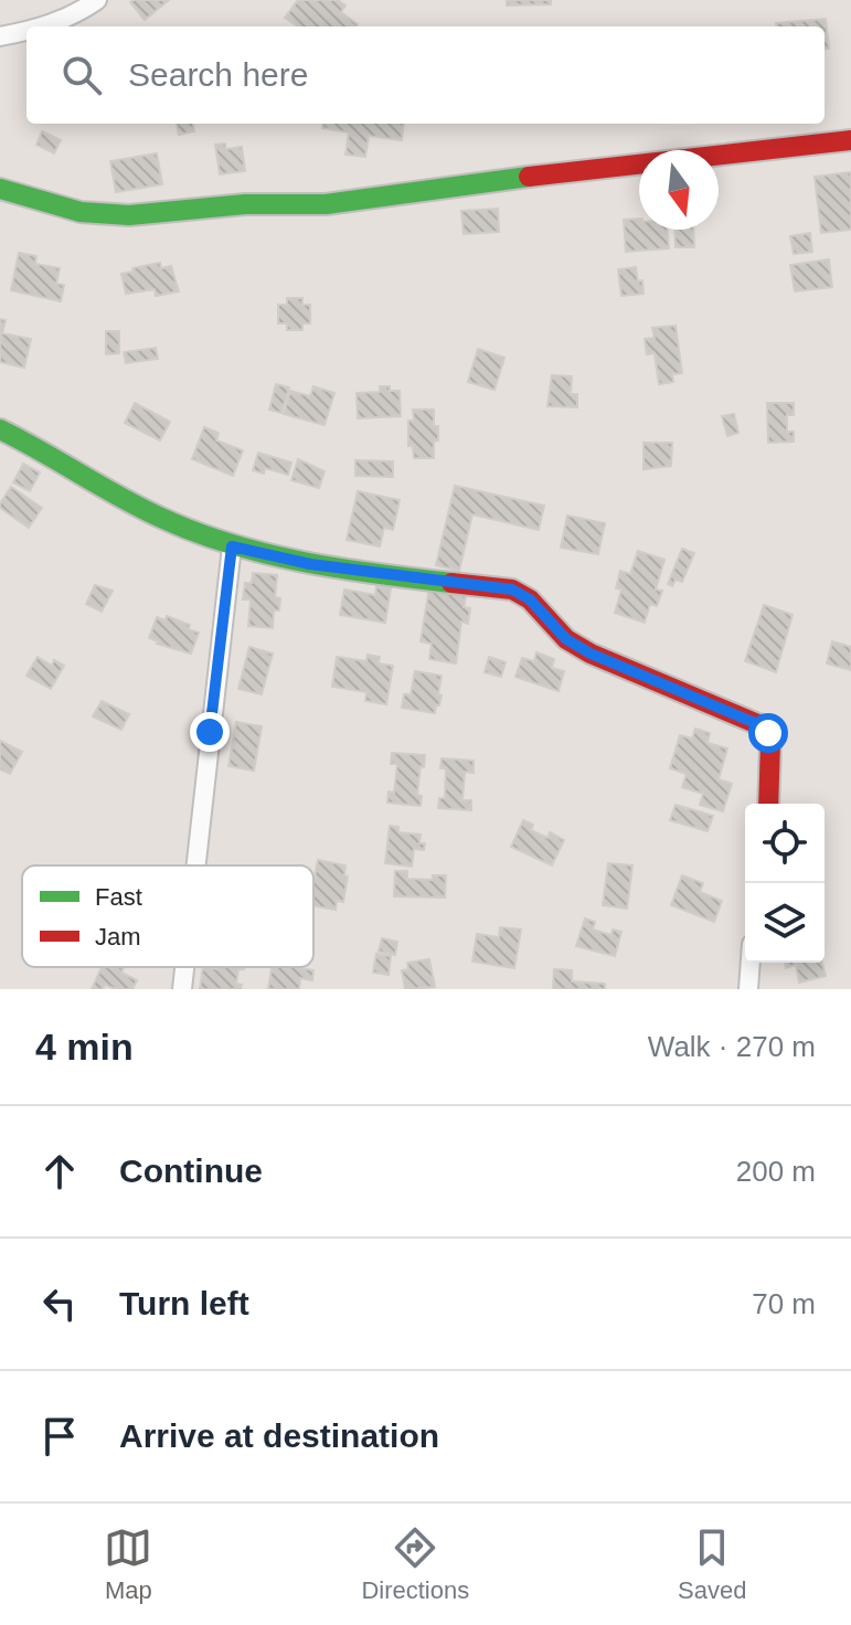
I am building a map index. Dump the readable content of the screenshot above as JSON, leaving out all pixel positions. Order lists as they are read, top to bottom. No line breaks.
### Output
{"legend":["Fast","Jam"],"north":"bottom","page":{"search":"Search here","heading":["4 min","Walk · 270 m"],"list":[["Continue","200 m"],["Turn left","70 m"],"Arrive at destination"],"nav":["Map","Directions","Saved"]}}
